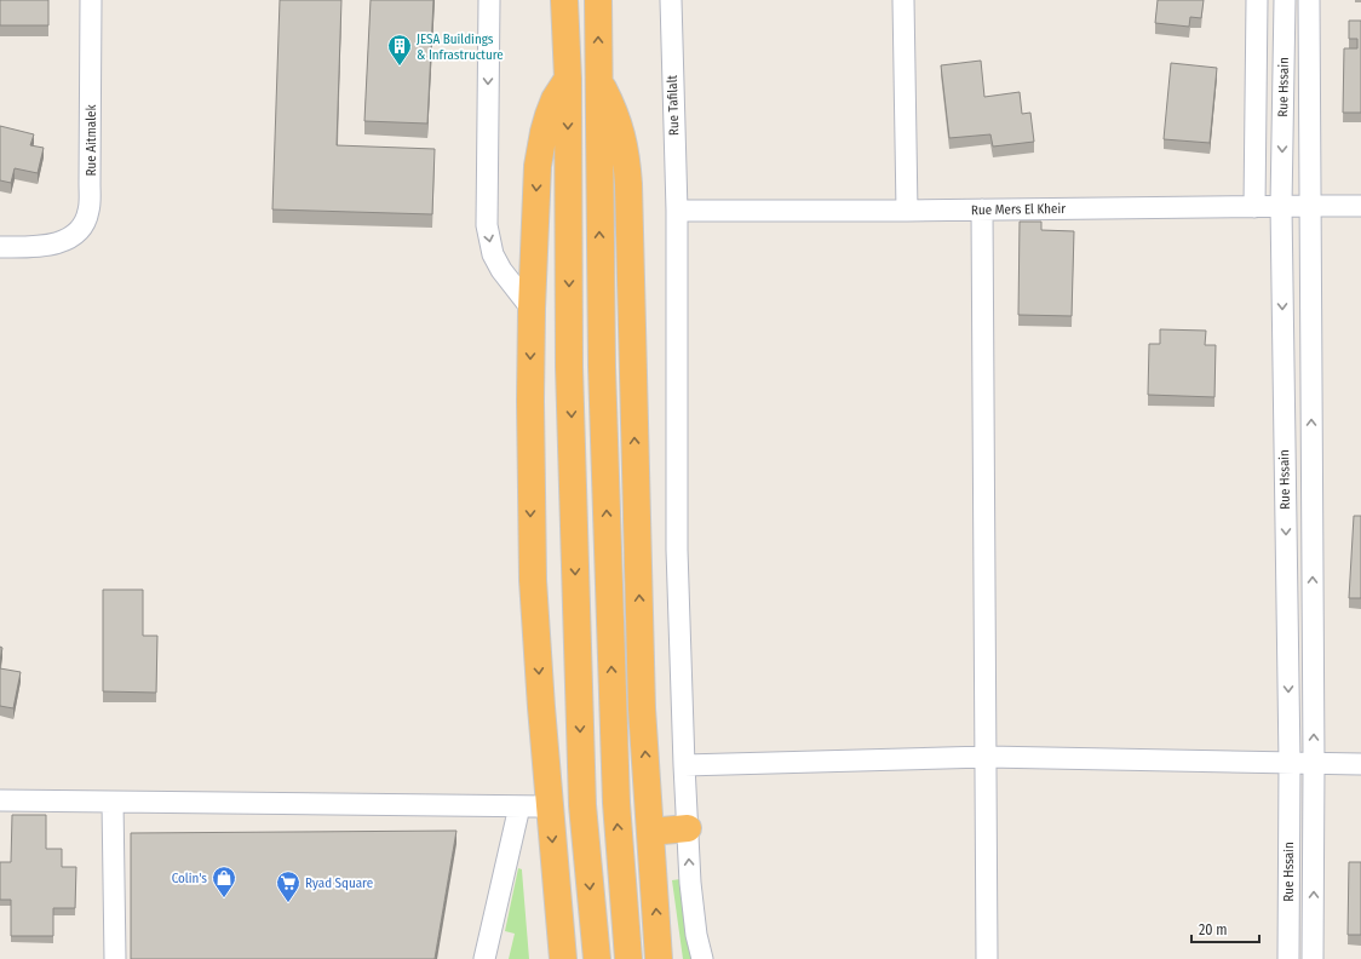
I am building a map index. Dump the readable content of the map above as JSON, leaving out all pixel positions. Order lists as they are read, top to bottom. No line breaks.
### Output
{"streets":{"street":["Rue Hssain","Rue Tafilalt","Rue Aitmalek","Rue Mers El Kheir"]},"crossings":[["Rue Hssain","Rue Mers El Kheir"],["Rue Tafilalt","Rue Mers El Kheir"]],"places":{"building":["JESA Buildings & Infrastructure"],"shop":["Colin's"],"supermarket":["Ryad Square"]},"scale_bar":"20 m"}
